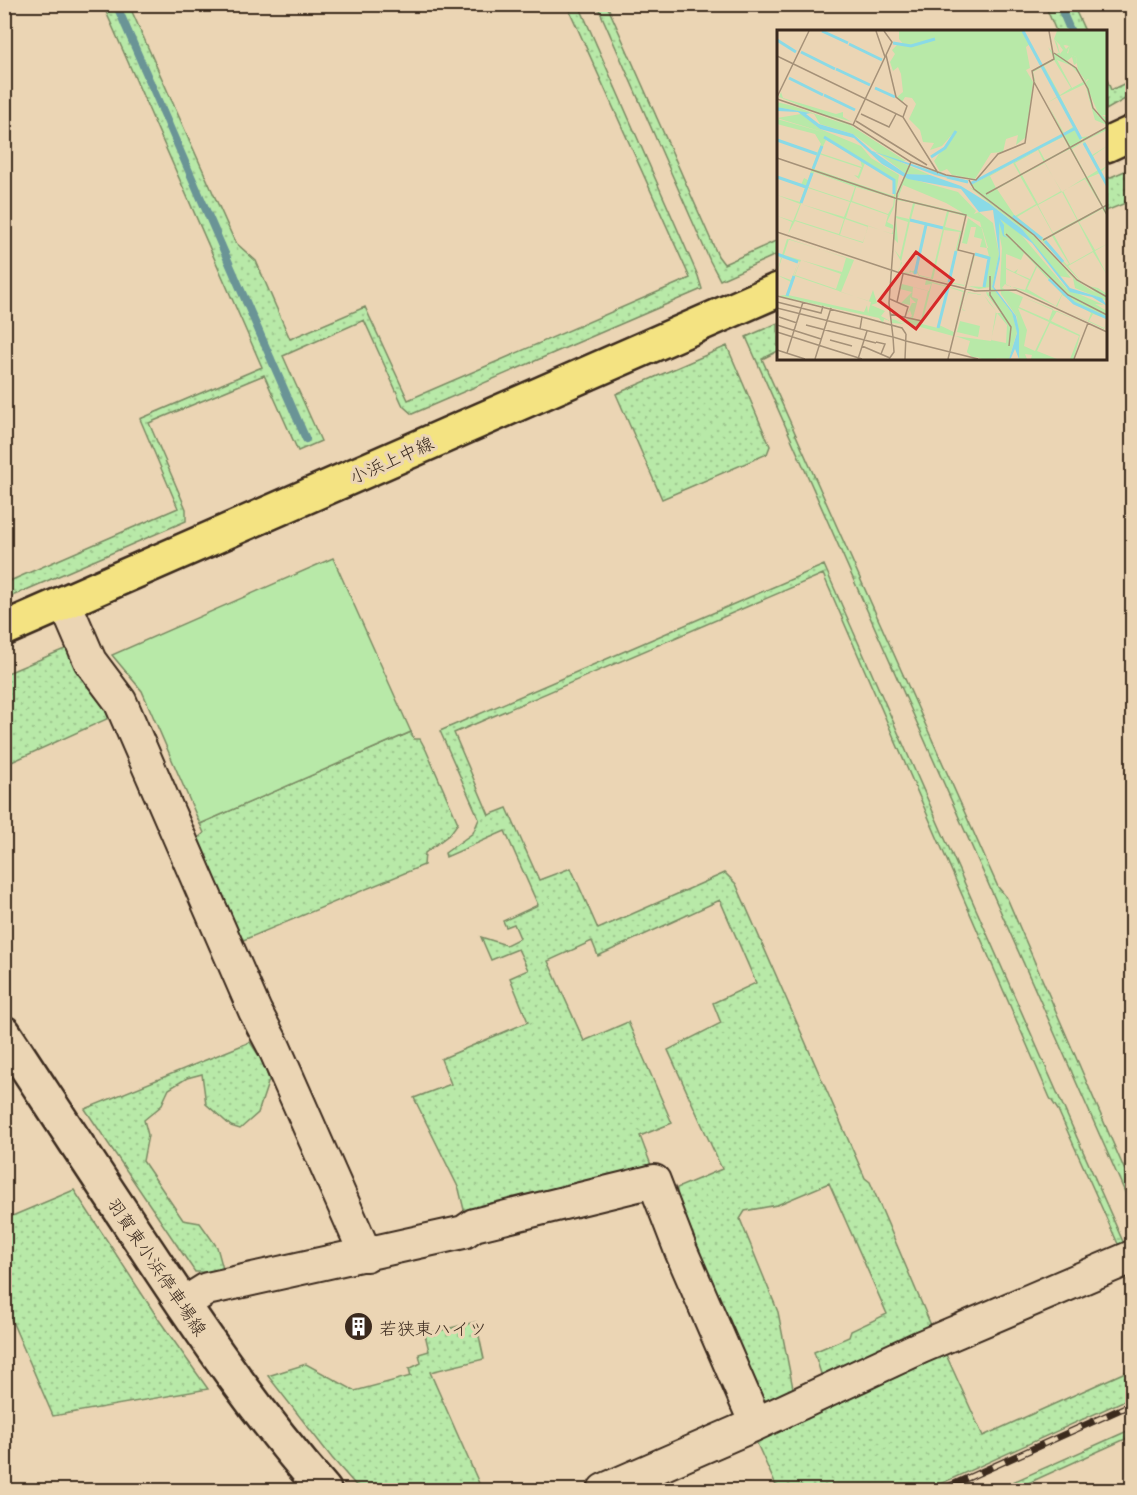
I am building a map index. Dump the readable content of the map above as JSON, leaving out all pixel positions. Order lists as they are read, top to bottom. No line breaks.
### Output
{"streets":{"main road":["小浜上中線","羽賀東小浜停車場線"]},"places":{"building":["若狭東ハイツ"]}}
